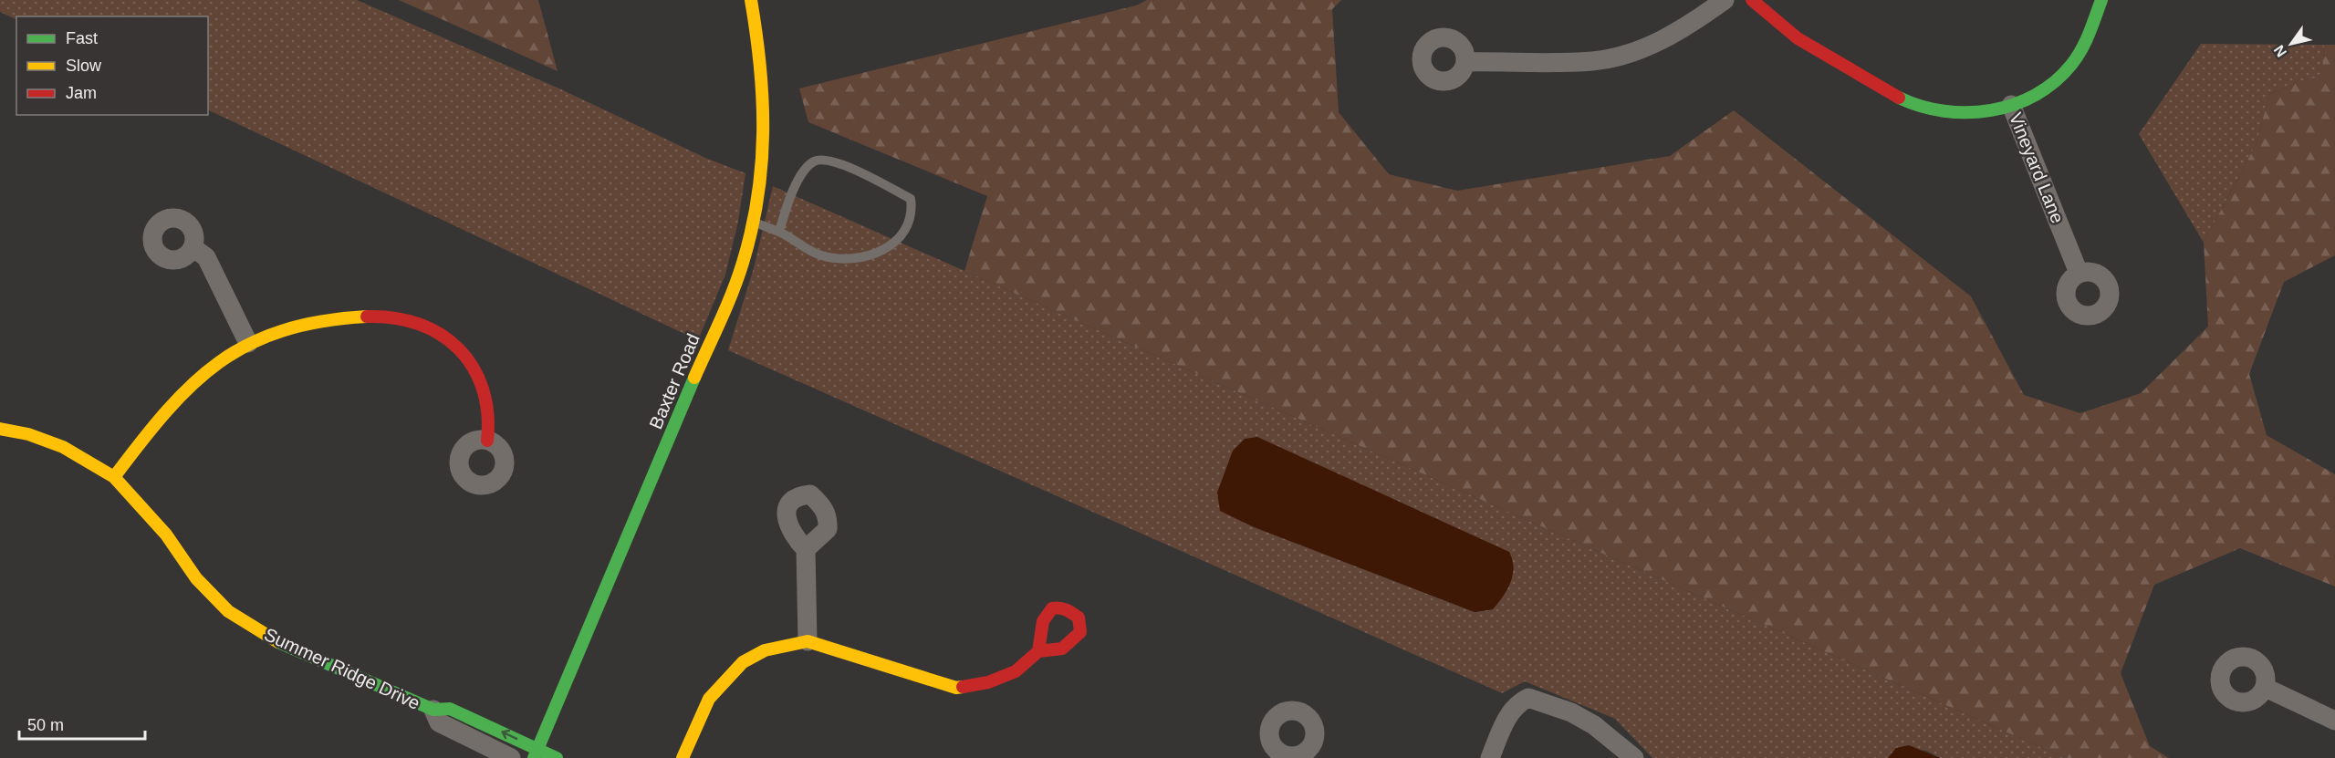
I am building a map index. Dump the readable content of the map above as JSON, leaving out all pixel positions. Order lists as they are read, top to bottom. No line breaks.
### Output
{"streets":{"street":["Vineyard Lane","Baxter Road","Summer Ridge Drive"]},"crossings":[["Baxter Road","Summer Ridge Drive"]],"legend":["Fast","Slow","Jam"],"scale_bar":"50 m","north":"bottom left"}
